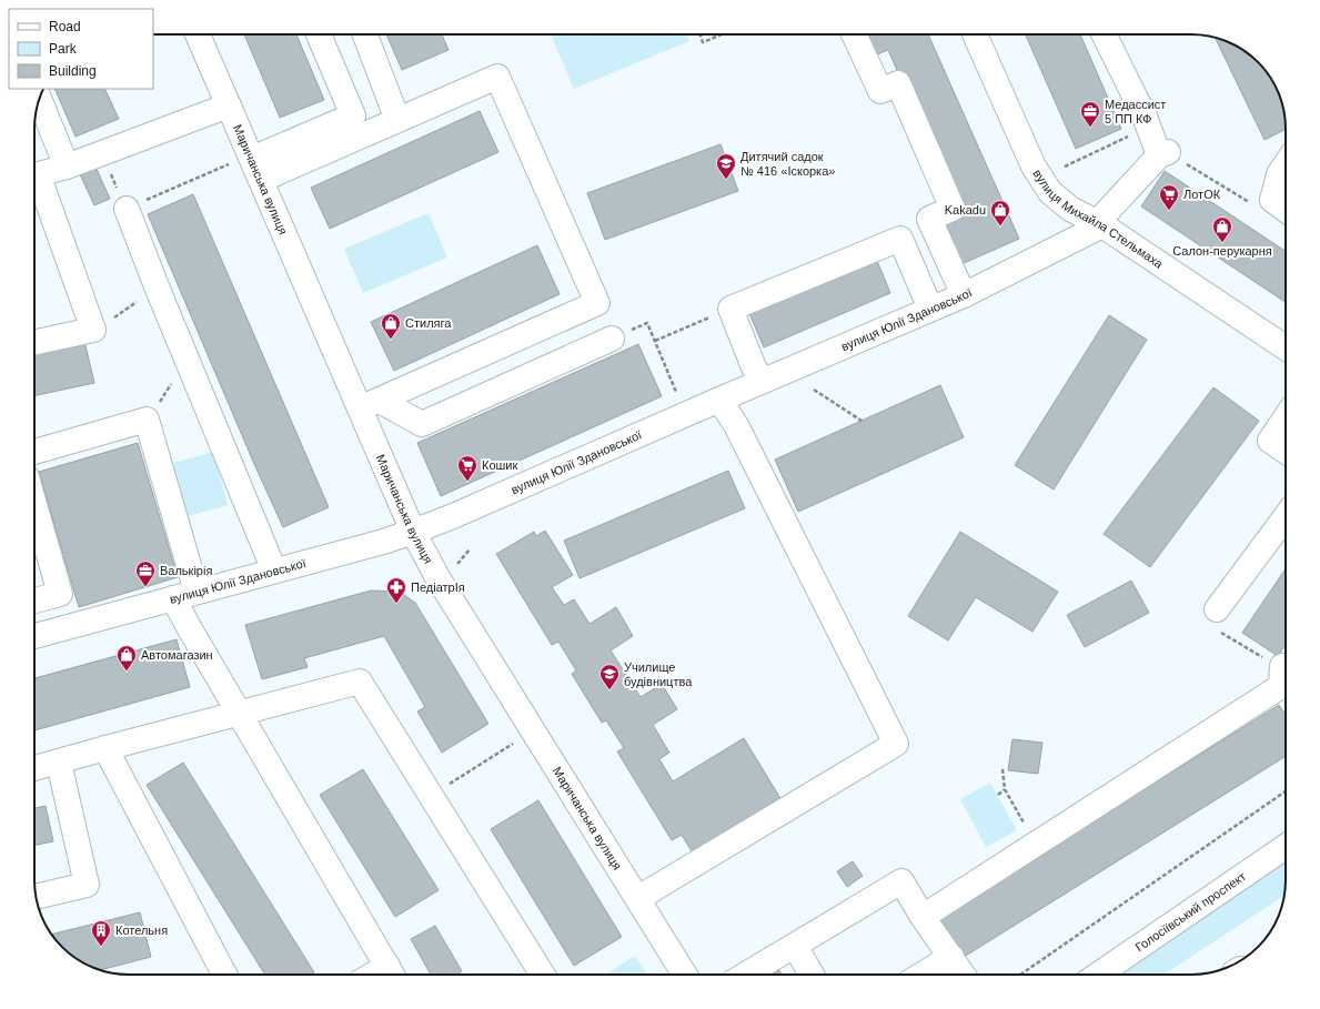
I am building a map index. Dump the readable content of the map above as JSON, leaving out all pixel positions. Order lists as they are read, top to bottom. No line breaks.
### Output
{"streets":{"main road":["Маричанська вулиця","вулиця Михайла Стельмаха","вулиця Юлії Здановської","Голосіївський проспект"]},"crossings":[["Маричанська вулиця","вулиця Юлії Здановської"],["вулиця Михайла Стельмаха","вулиця Юлії Здановської"]],"places":{"office":["Медассист 5 ПП КФ","Валькірія"],"school or university":["Дитячий садок № 416 «Іскорка»","Училище будівництва"],"supermarket":["ЛотОК","Кошик"],"shop":["Kakadu","Салон-перукарня","Стиляга","Автомагазин"],"pharmacy":["ПедіатрІя"],"building":["Котельня"]},"legend":["Road","Park","Building"]}
